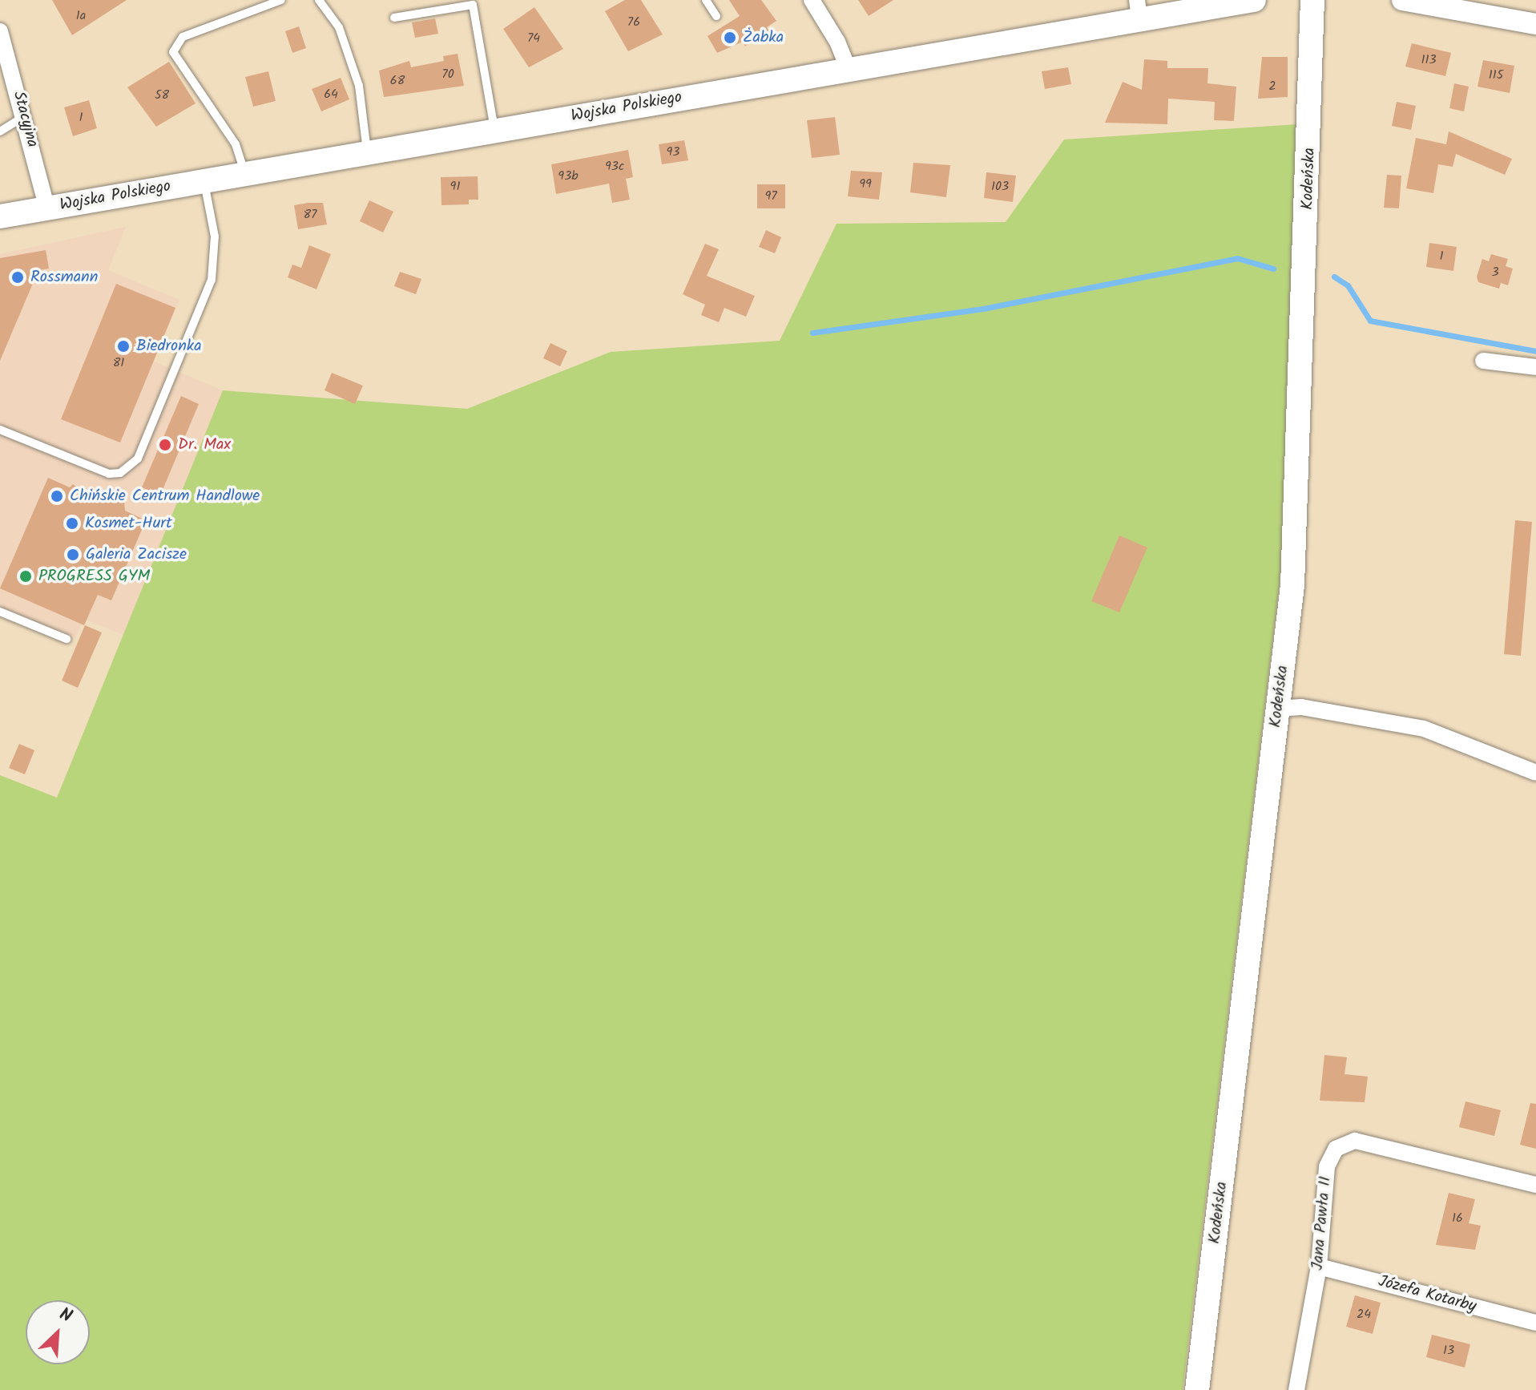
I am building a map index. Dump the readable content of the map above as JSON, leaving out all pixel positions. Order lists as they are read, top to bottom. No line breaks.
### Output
{"streets":{"main road":["Wojska Polskiego","Kodeńska"],"street":["Stacyjna","Jana Pawła II","Józefa Kotarby"]},"crossings":[["Wojska Polskiego","Stacyjna"],["Jana Pawła II","Józefa Kotarby"]],"places":["Żabka","Rossmann","Biedronka","Dr. Max","Chińskie Centrum Handlowe","Kosmet-Hurt","Galeria Zacisze","PROGRESS GYM"],"house_numbers":["1a","76","74","113","70","115","68","2","64","58","1","93","93c","93b","99","91","103","97","87","1","3","81","16","24","13"],"north":"top right"}
